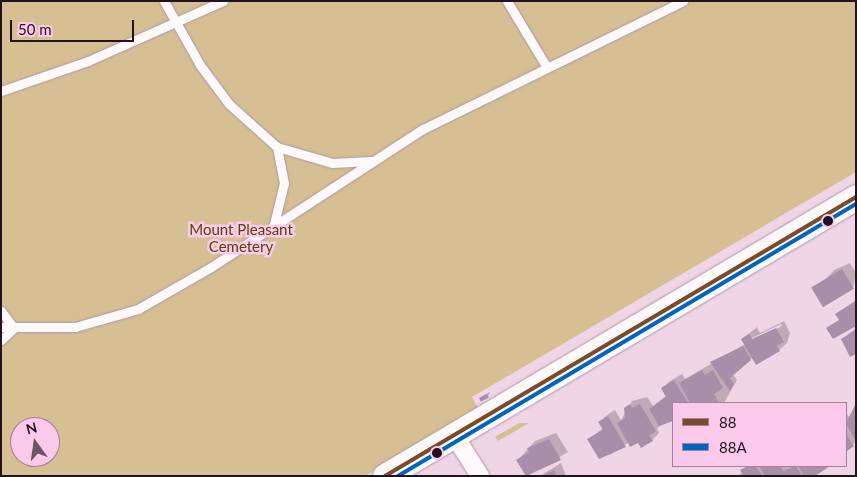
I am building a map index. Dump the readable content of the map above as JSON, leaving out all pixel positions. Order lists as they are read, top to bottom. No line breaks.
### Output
{"parks":["Mount Pleasant Cemetery"],"lines":["transit line 88","transit line 88A"],"legend":["88","88A"],"scale_bar":"50 m","north":"top"}
